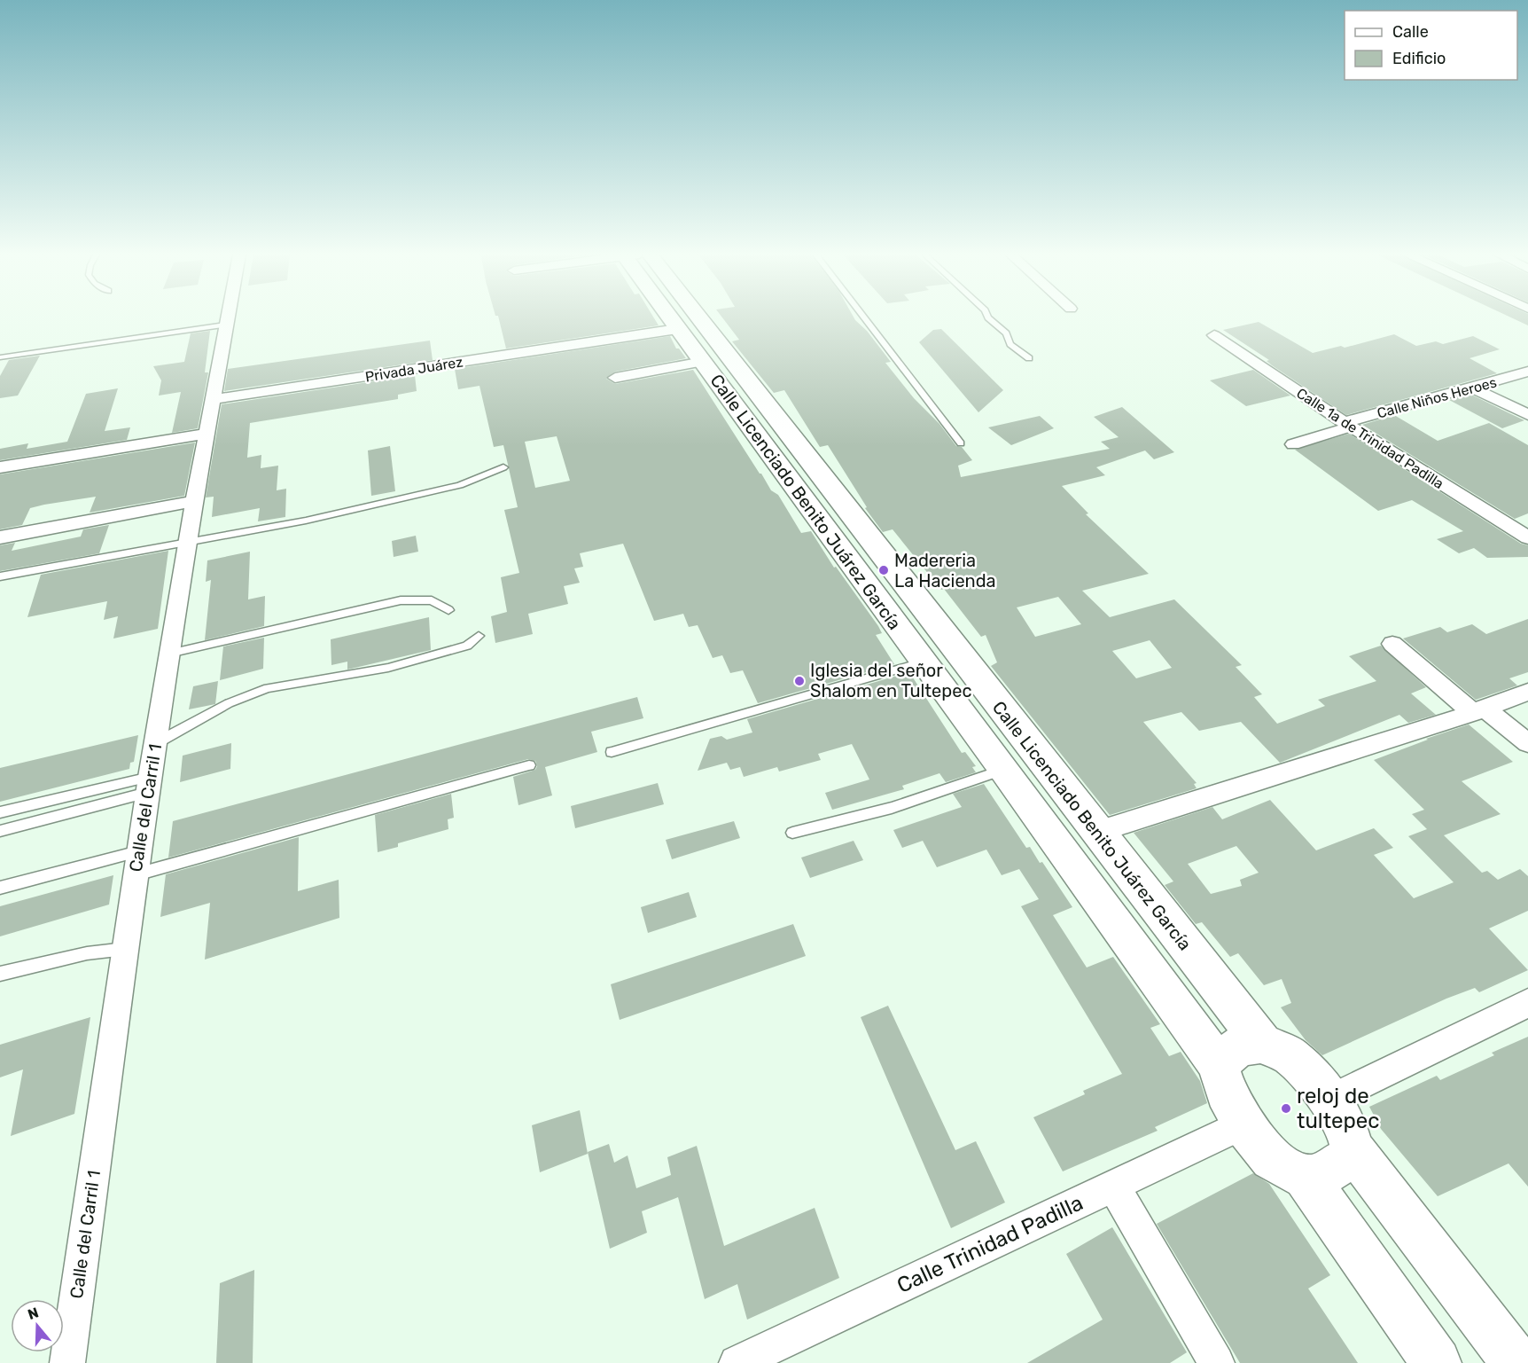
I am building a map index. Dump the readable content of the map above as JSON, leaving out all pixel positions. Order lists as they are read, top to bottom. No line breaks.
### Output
{"streets":{"street":["Privada Juárez","Calle Niños Heroes","Calle 1a de Trinidad Padilla","Calle Licenciado Benito Juárez García","Calle del Carril 1","Calle Trinidad Padilla"]},"crossings":[["Privada Juárez","Calle Licenciado Benito Juárez García"],["Privada Juárez","Calle del Carril 1"],["Calle Niños Heroes","Calle 1a de Trinidad Padilla"],["Calle Licenciado Benito Juárez García","Calle Trinidad Padilla"]],"places":["Madereria La Hacienda","Iglesia del señor Shalom en Tultepec","reloj de tultepec"],"legend":["Calle","Edificio"],"north":"top"}
